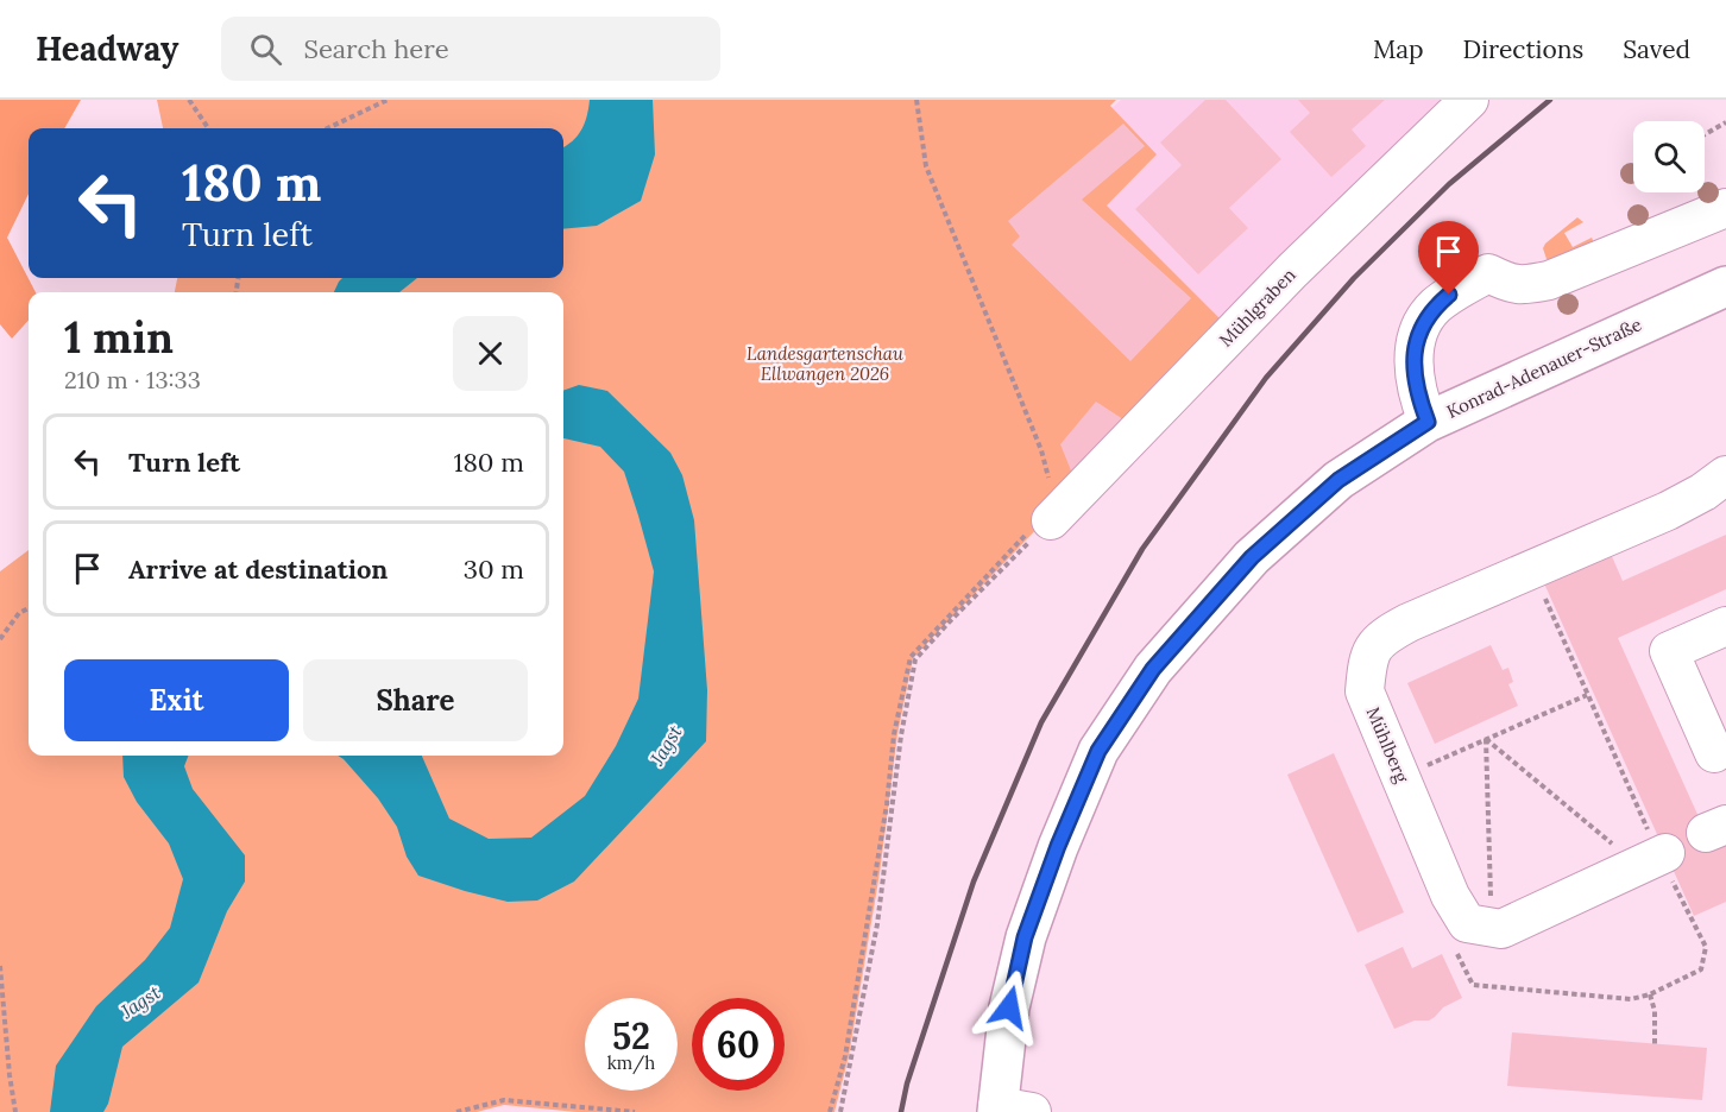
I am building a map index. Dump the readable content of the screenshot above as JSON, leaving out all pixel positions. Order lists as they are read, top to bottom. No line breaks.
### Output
{"streets":{"main road":["Konrad-Adenauer-Straße"],"street":["Mühlgraben","Mühlberg"]},"water":["Jagst"],"parks":["Landesgartenschau Ellwangen 2026"],"page":{"header":"Headway","search":"Search here","nav":["Map","Directions","Saved"],"turn":["180 m","Turn left"],"heading":["1 min","210 m · 13:33"],"list":[{"name":"Turn left","value":"180 m"},{"name":"Arrive at destination","value":"30 m"}],"buttons":["Exit","Share"],"speed":"52 km/h","limit":"60"}}
